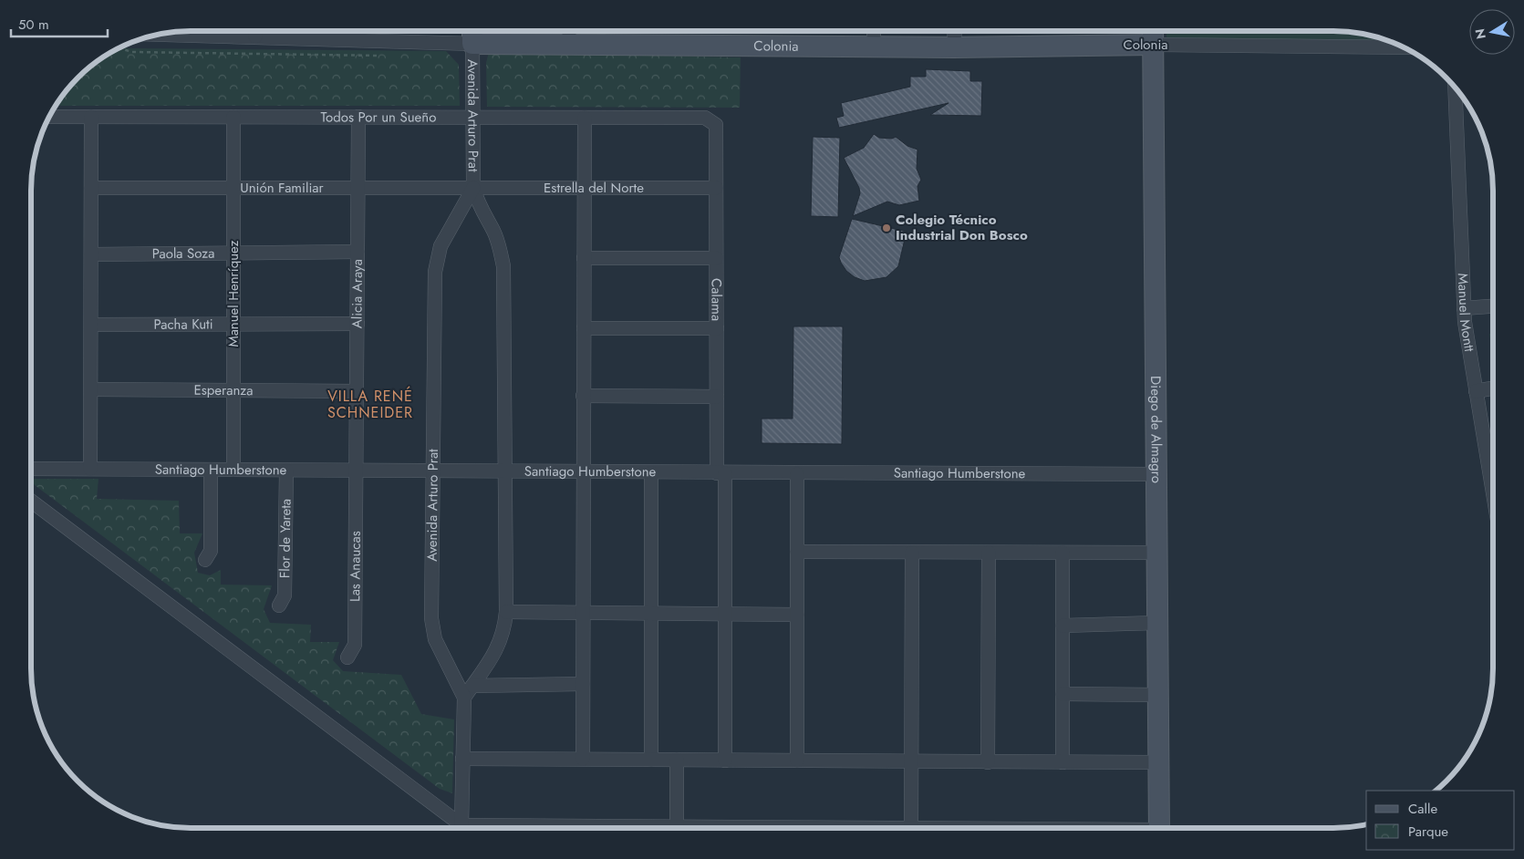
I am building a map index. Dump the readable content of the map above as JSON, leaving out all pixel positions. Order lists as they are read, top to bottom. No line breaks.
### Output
{"streets":{"street":["Colonia","Avenida Arturo Prat","Todos Por un Sueño","Unión Familiar","Estrella del Norte","Paola Soza","Manuel Henríquez","Alicia Araya","Calama","Manuel Montt","Pacha Kuti","Esperanza","Diego de Almagro","Santiago Humberstone","Flor de Yareta","Las Anaucas"]},"crossings":[["Colonia","Avenida Arturo Prat"],["Colonia","Diego de Almagro"],["Avenida Arturo Prat","Todos Por un Sueño"],["Avenida Arturo Prat","Unión Familiar"],["Avenida Arturo Prat","Estrella del Norte"],["Avenida Arturo Prat","Santiago Humberstone"],["Todos Por un Sueño","Manuel Henríquez"],["Todos Por un Sueño","Alicia Araya"],["Todos Por un Sueño","Calama"],["Unión Familiar","Estrella del Norte"],["Unión Familiar","Manuel Henríquez"],["Unión Familiar","Alicia Araya"],["Estrella del Norte","Calama"],["Paola Soza","Manuel Henríquez"],["Paola Soza","Alicia Araya"],["Manuel Henríquez","Pacha Kuti"],["Manuel Henríquez","Esperanza"],["Manuel Henríquez","Santiago Humberstone"],["Alicia Araya","Pacha Kuti"],["Alicia Araya","Esperanza"],["Alicia Araya","Santiago Humberstone"],["Alicia Araya","Las Anaucas"],["Calama","Santiago Humberstone"],["Diego de Almagro","Santiago Humberstone"],["Santiago Humberstone","Flor de Yareta"],["Santiago Humberstone","Las Anaucas"]],"districts":["VILLA RENÉ SCHNEIDER"],"places":["Colegio Técnico Industrial Don Bosco"],"legend":["Calle","Parque"],"scale_bar":"50 m","north":"left"}
